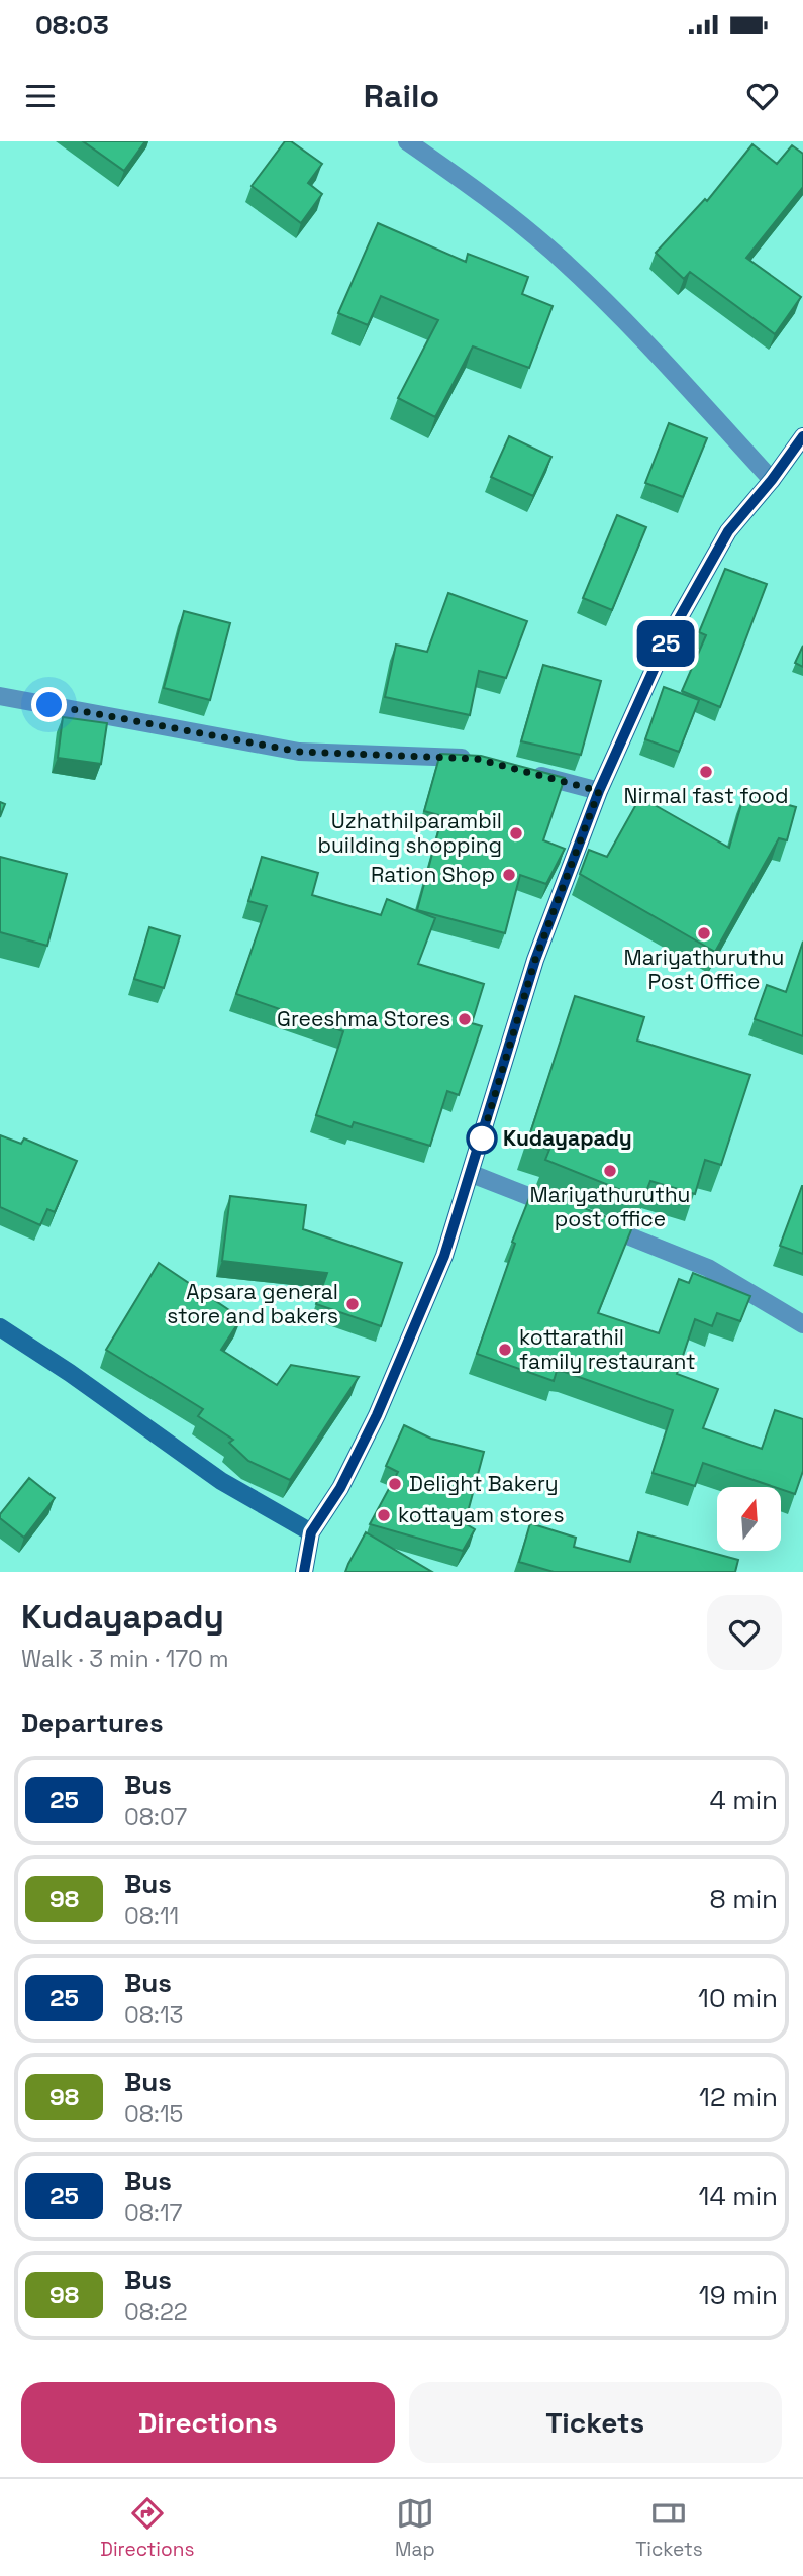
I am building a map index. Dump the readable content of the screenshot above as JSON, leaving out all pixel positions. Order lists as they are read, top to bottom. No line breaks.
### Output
{"places":["Nirmal fast food","Uzhathilparambil building shopping","Ration Shop","Mariyathuruthu Post Office","Greeshma Stores","Kudayapady","Mariyathuruthu post office","Apsara general store and bakers","kottarathil family restaurant","Delight Bakery","kottayam stores"],"lines":["bus line 25"],"north":"top","page":{"status":"08:03","header":"Railo","on_map":"25","heading":[["Kudayapady","Walk · 3 min · 170 m"],"Departures"],"list":[{"mark":"25","name":"Bus","note":"08:07","value":"4 min"},{"mark":"98","name":"Bus","note":"08:11","value":"8 min"},{"mark":"25","name":"Bus","note":"08:13","value":"10 min"},{"mark":"98","name":"Bus","note":"08:15","value":"12 min"},{"mark":"25","name":"Bus","note":"08:17","value":"14 min"},{"mark":"98","name":"Bus","note":"08:22","value":"19 min"}],"buttons":["Directions","Tickets"],"tabs":["Directions","Map","Tickets"]}}
